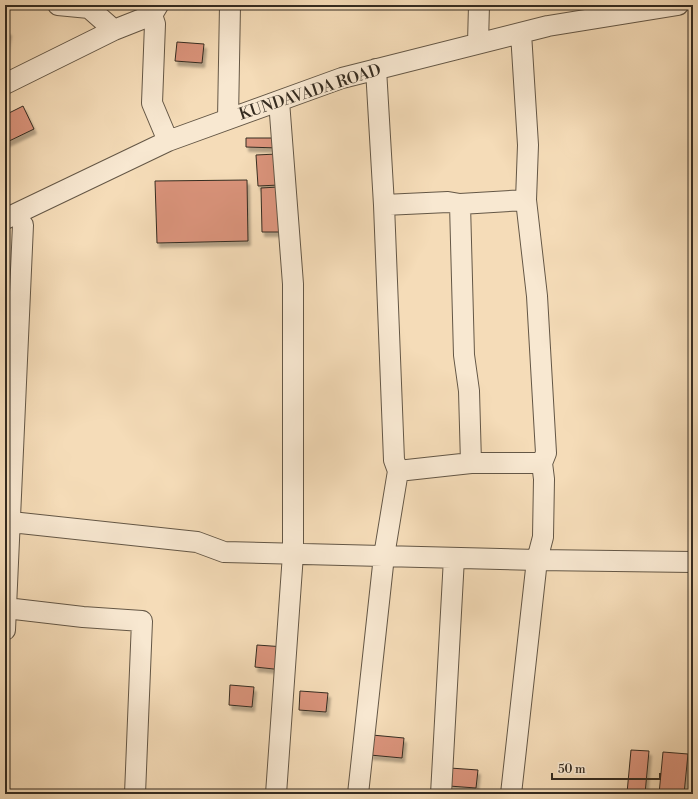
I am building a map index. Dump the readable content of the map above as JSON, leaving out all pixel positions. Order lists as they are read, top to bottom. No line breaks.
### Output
{"streets":{"street":["KUNDAVADA ROAD"]},"scale_bar":"50 m"}
